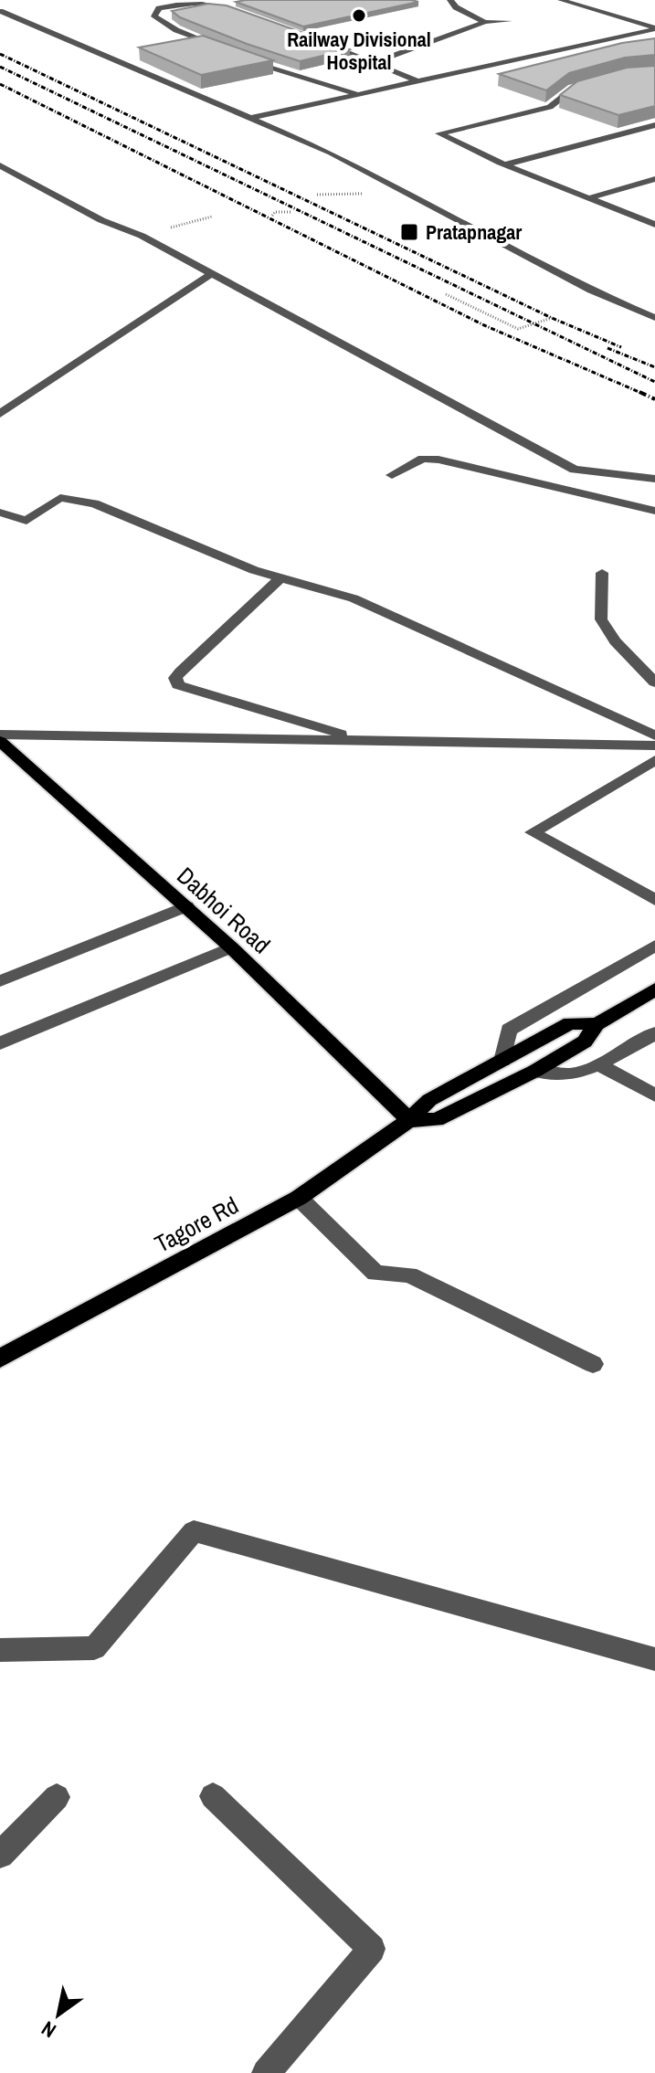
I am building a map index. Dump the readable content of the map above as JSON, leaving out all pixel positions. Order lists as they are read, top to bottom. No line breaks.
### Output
{"streets":{"main road":["Dabhoi Road","Tagore Rd"]},"crossings":[["Dabhoi Road","Tagore Rd"]],"places":{"other":["Railway Divisional Hospital"],"transit":["Pratapnagar"]},"north":"bottom left"}
